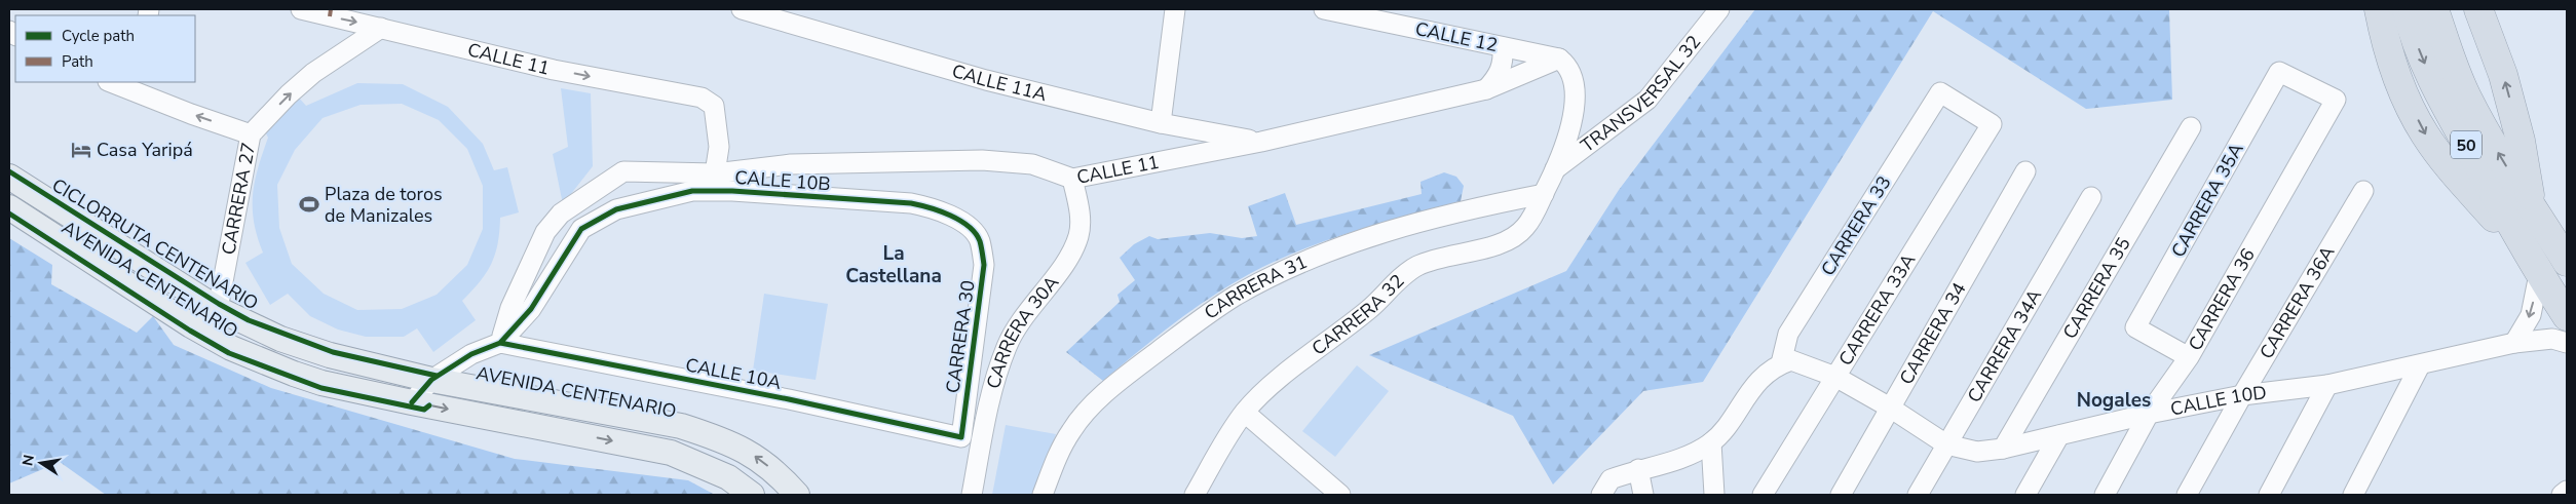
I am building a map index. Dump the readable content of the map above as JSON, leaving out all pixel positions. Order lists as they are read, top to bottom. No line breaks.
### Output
{"streets":{"highway":["50"],"main road":["AVENIDA CENTENARIO"],"street":["CALLE 12","CALLE 11","CALLE 11A","TRANSVERSAL 32","CALLE 10B","CARRERA 27","CARRERA 35A","CARRERA 33","CARRERA 35","CARRERA 31","CARRERA 36","CARRERA 36A","CARRERA 33A","CARRERA 32","CARRERA 34","CARRERA 30A","CARRERA 30","CARRERA 34A","CALLE 10A","CALLE 10D"],"cycle path":["CICLORRUTA CENTENARIO"]},"crossings":[["CALLE 12","CALLE 11"],["CALLE 11","CALLE 11A"],["CALLE 11","CALLE 10B"],["CALLE 11","CARRERA 27"],["CALLE 11","CARRERA 30A"],["CALLE 11","CALLE 10A"],["TRANSVERSAL 32","CARRERA 31"],["TRANSVERSAL 32","CARRERA 32"],["CALLE 10B","CARRERA 30"],["CALLE 10B","CALLE 10A"],["CARRERA 27","AVENIDA CENTENARIO"],["CARRERA 35A","CARRERA 36"],["CARRERA 33","CARRERA 33A"],["CARRERA 33","CALLE 10D"],["CARRERA 35","CALLE 10D"],["CARRERA 31","CARRERA 32"],["CARRERA 36","CALLE 10D"],["CARRERA 36A","CALLE 10D"],["CARRERA 33A","CALLE 10D"],["CARRERA 34","CALLE 10D"],["CARRERA 30","CALLE 10A"],["CARRERA 34A","CALLE 10D"]],"one_way":["CARRERA 27"],"districts":["La Castellana","Nogales"],"places":{"hotel":["Casa Yaripá"],"sports":["Plaza de toros de Manizales"]},"legend":["Cycle path","Path"],"north":"left"}
